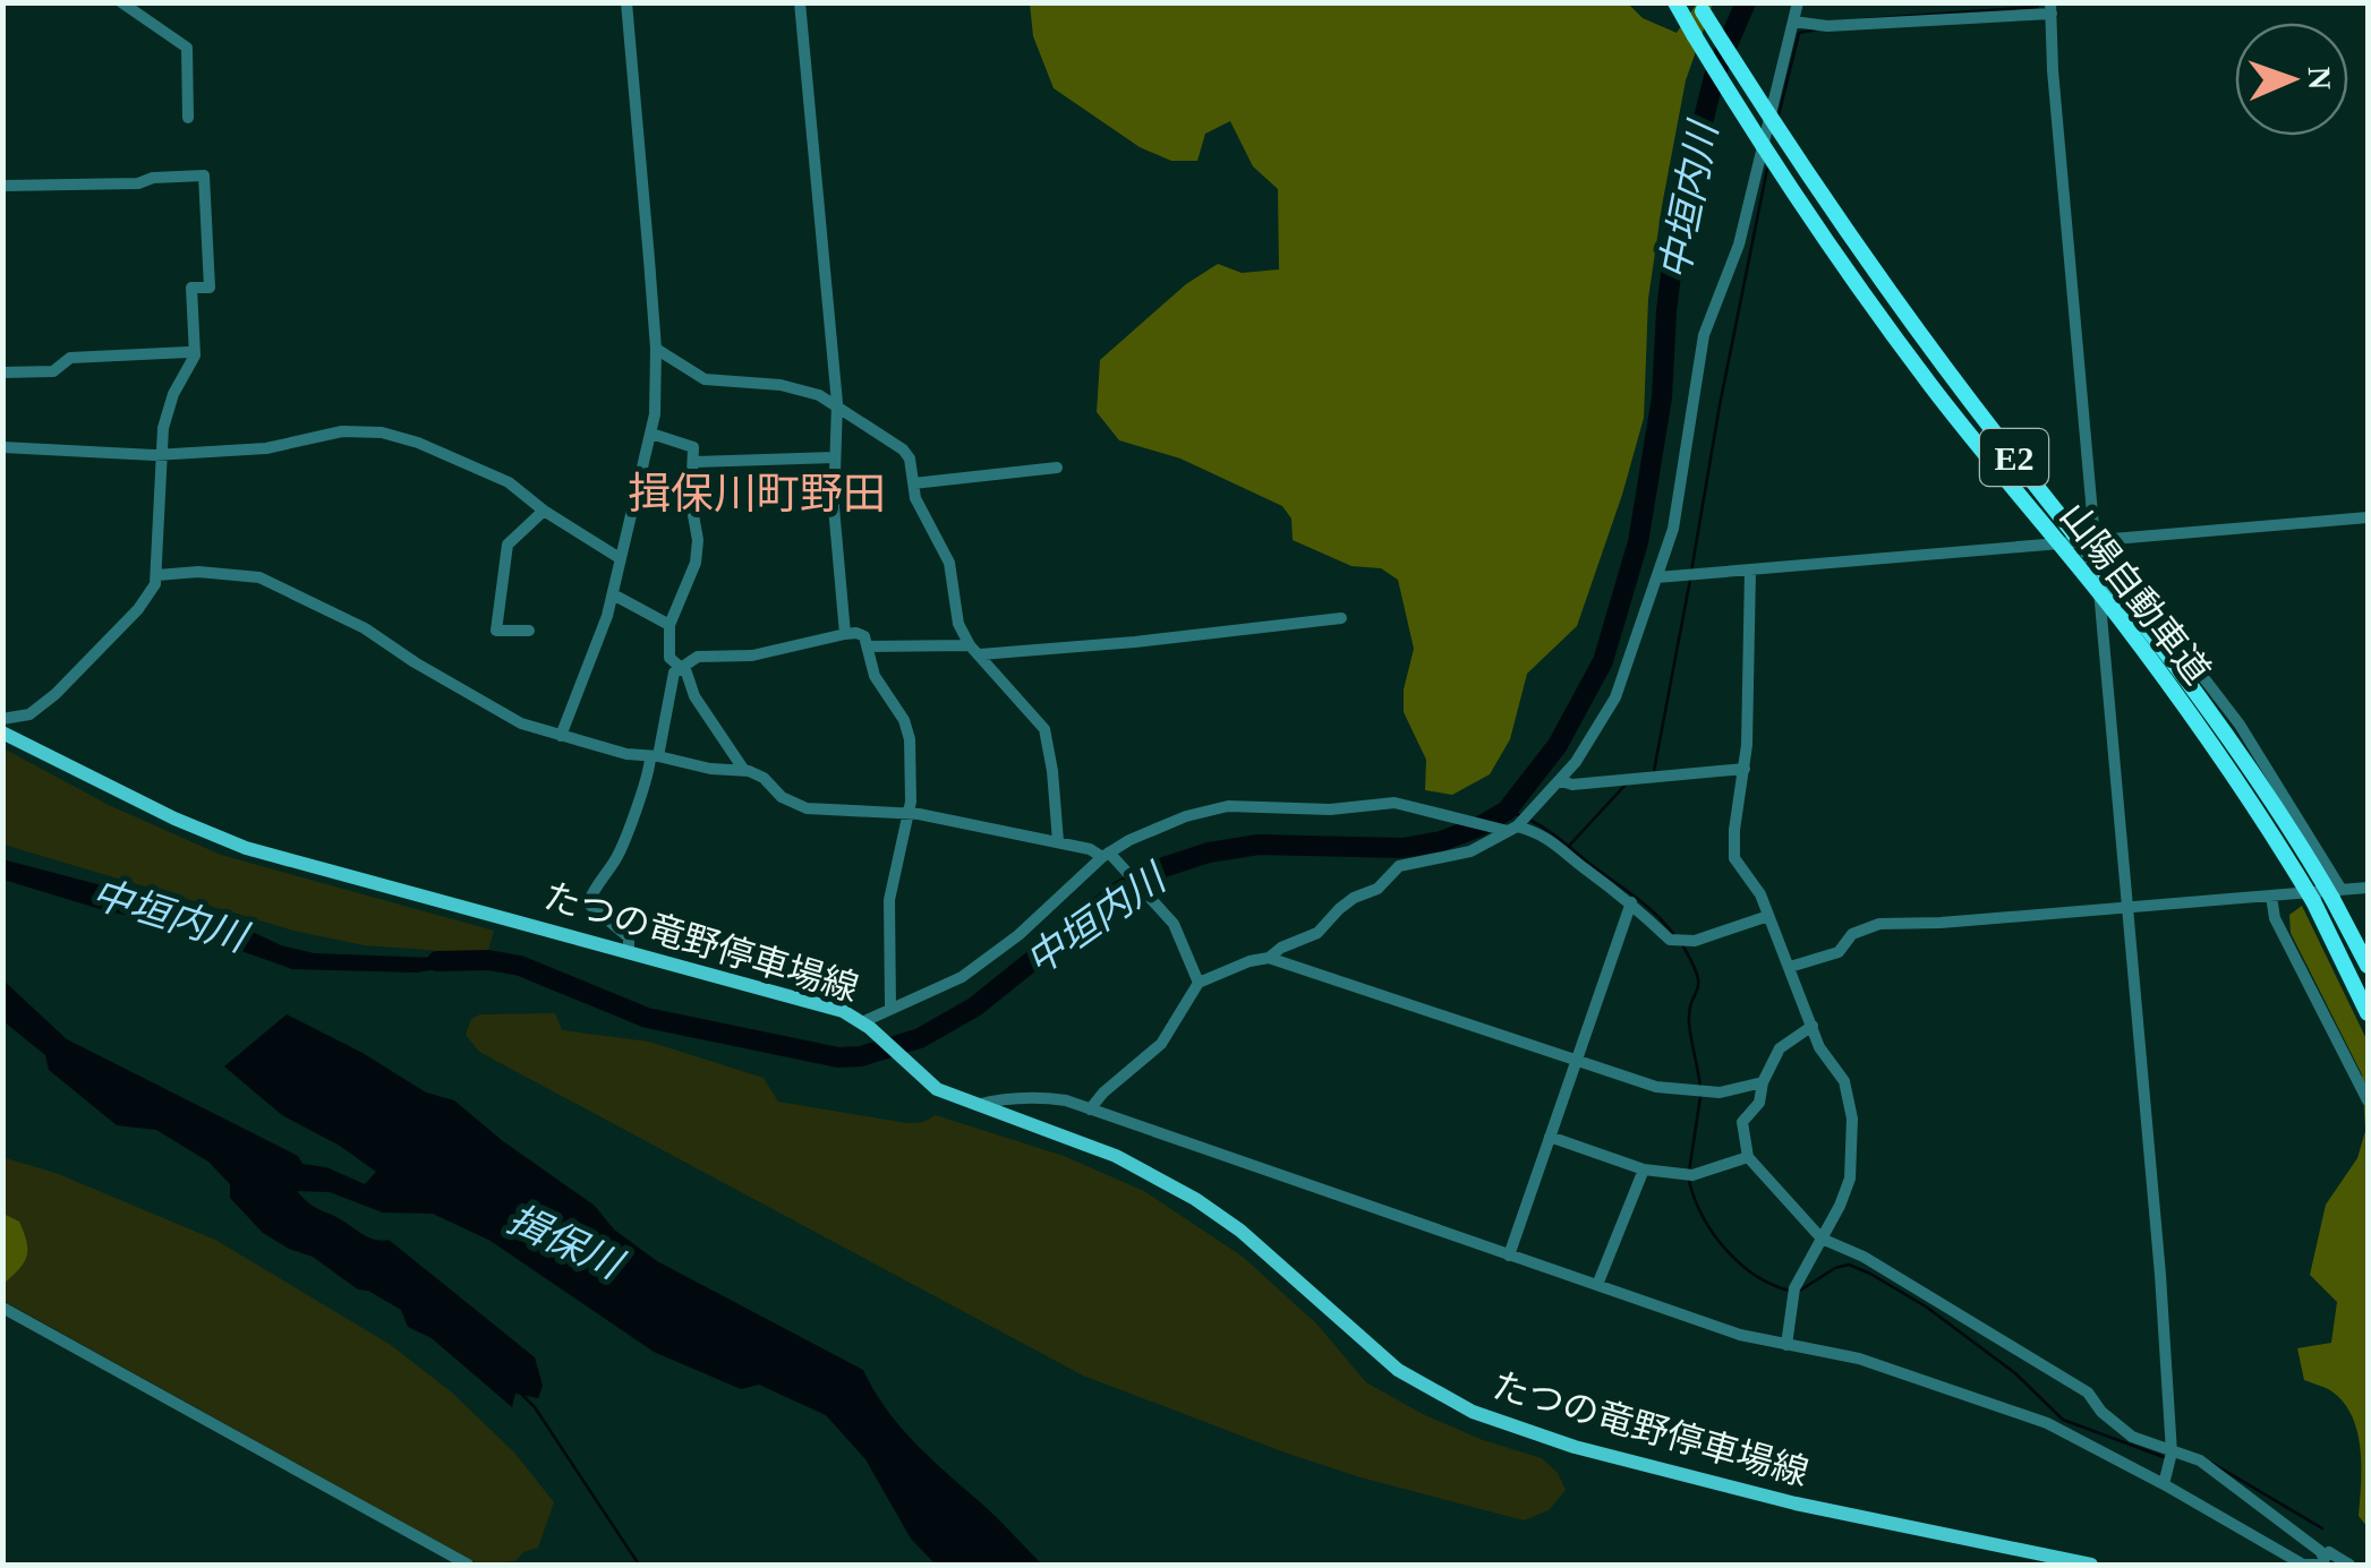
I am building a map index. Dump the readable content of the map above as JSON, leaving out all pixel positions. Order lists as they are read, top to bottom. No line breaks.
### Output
{"streets":{"highway":["E2","山陽自動車道"],"main road":["たつの竜野停車場線"]},"districts":["揖保川町野田"],"water":["中垣内川","揖保川"],"north":"right"}
